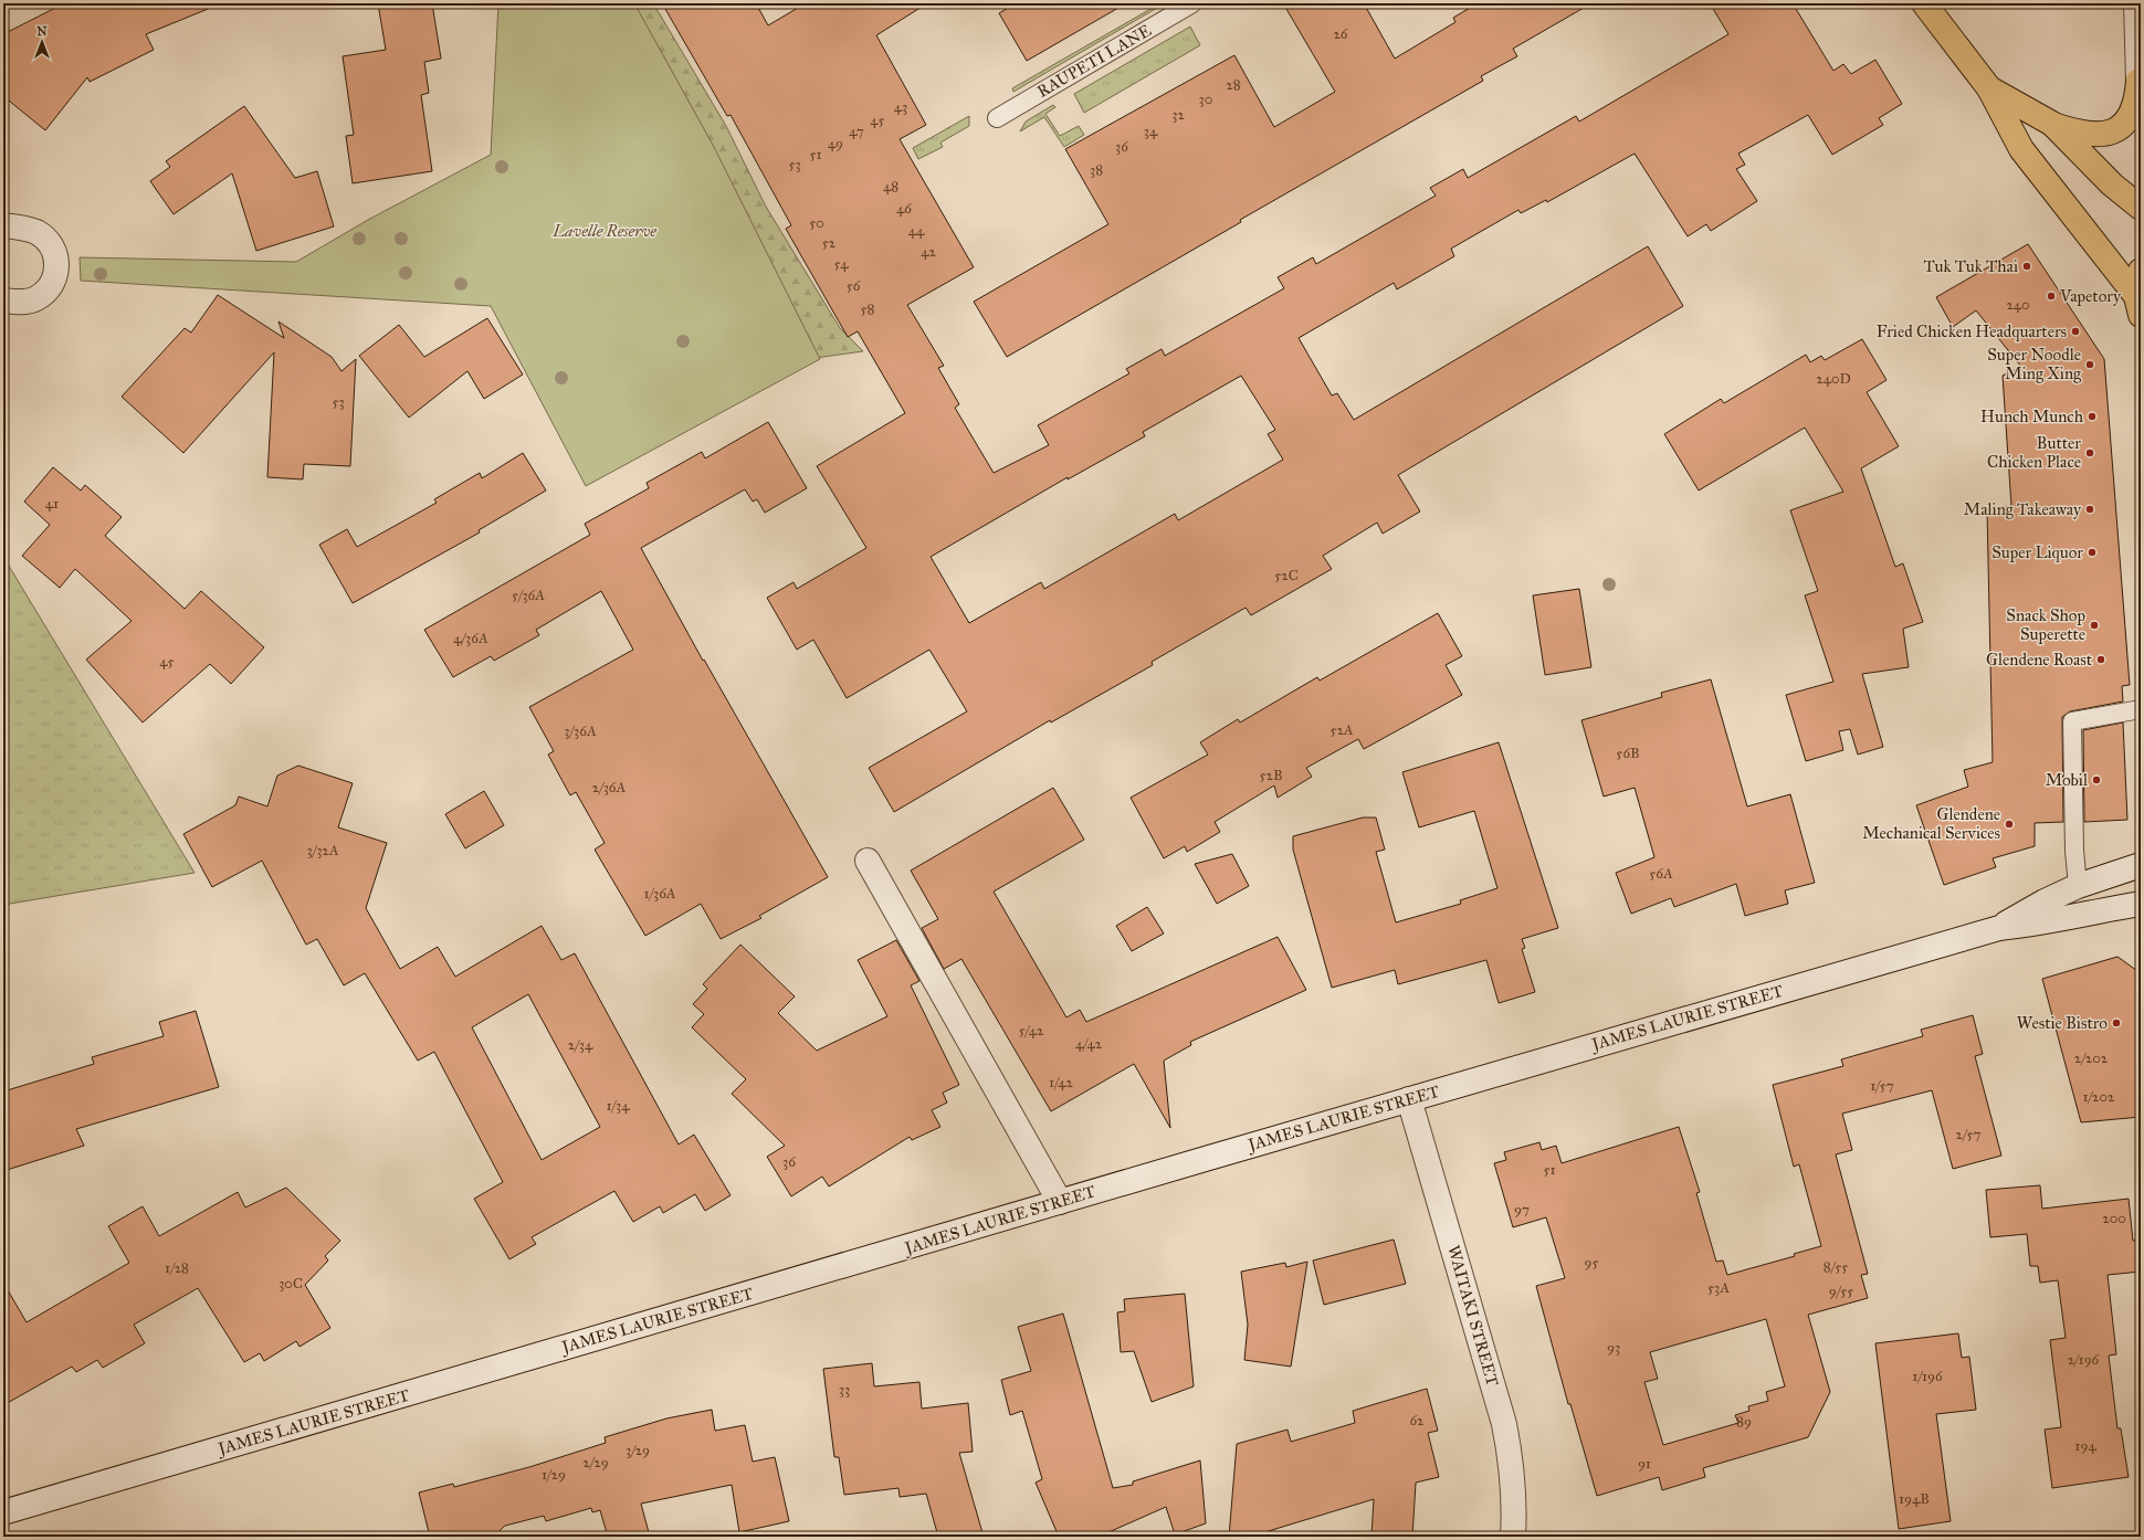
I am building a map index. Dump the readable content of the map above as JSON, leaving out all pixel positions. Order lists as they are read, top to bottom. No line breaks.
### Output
{"streets":{"street":["JAMES LAURIE STREET","WAITAKI STREET"],"lane":["RAUPETI LANE"]},"crossings":[["JAMES LAURIE STREET","WAITAKI STREET"]],"parks":["Lavelle Reserve"],"places":["Tuk Tuk Thai","Vapetory","Fried Chicken Headquarters","Super Noodle Ming Xing","Hunch Munch","Butter Chicken Place","Maling Takeaway","Super Liquor","Snack Shop Superette","Glendene Roast","Mobil","Glendene Mechanical Services","Westie Bistro"],"house_numbers":["26","28","30","43","32","45","47","34","49","36","51","53","38","48","46","50","44","52","42","54","56","240","58","240D","53","41","52C","5/36A","4/36A","45","52A","3/36A","56B","52B","2/36A","3/32A","56A","1/36A","5/42","4/42","2/34","2/202","1/42","1/57","1/202","1/34","2/57","36","51","97","200","95","8/55","1/28","30C","53A","9/55","93","2/196","1/196","33","62","89","194","3/29","2/29","91","1/29","194B"],"north":"top"}
